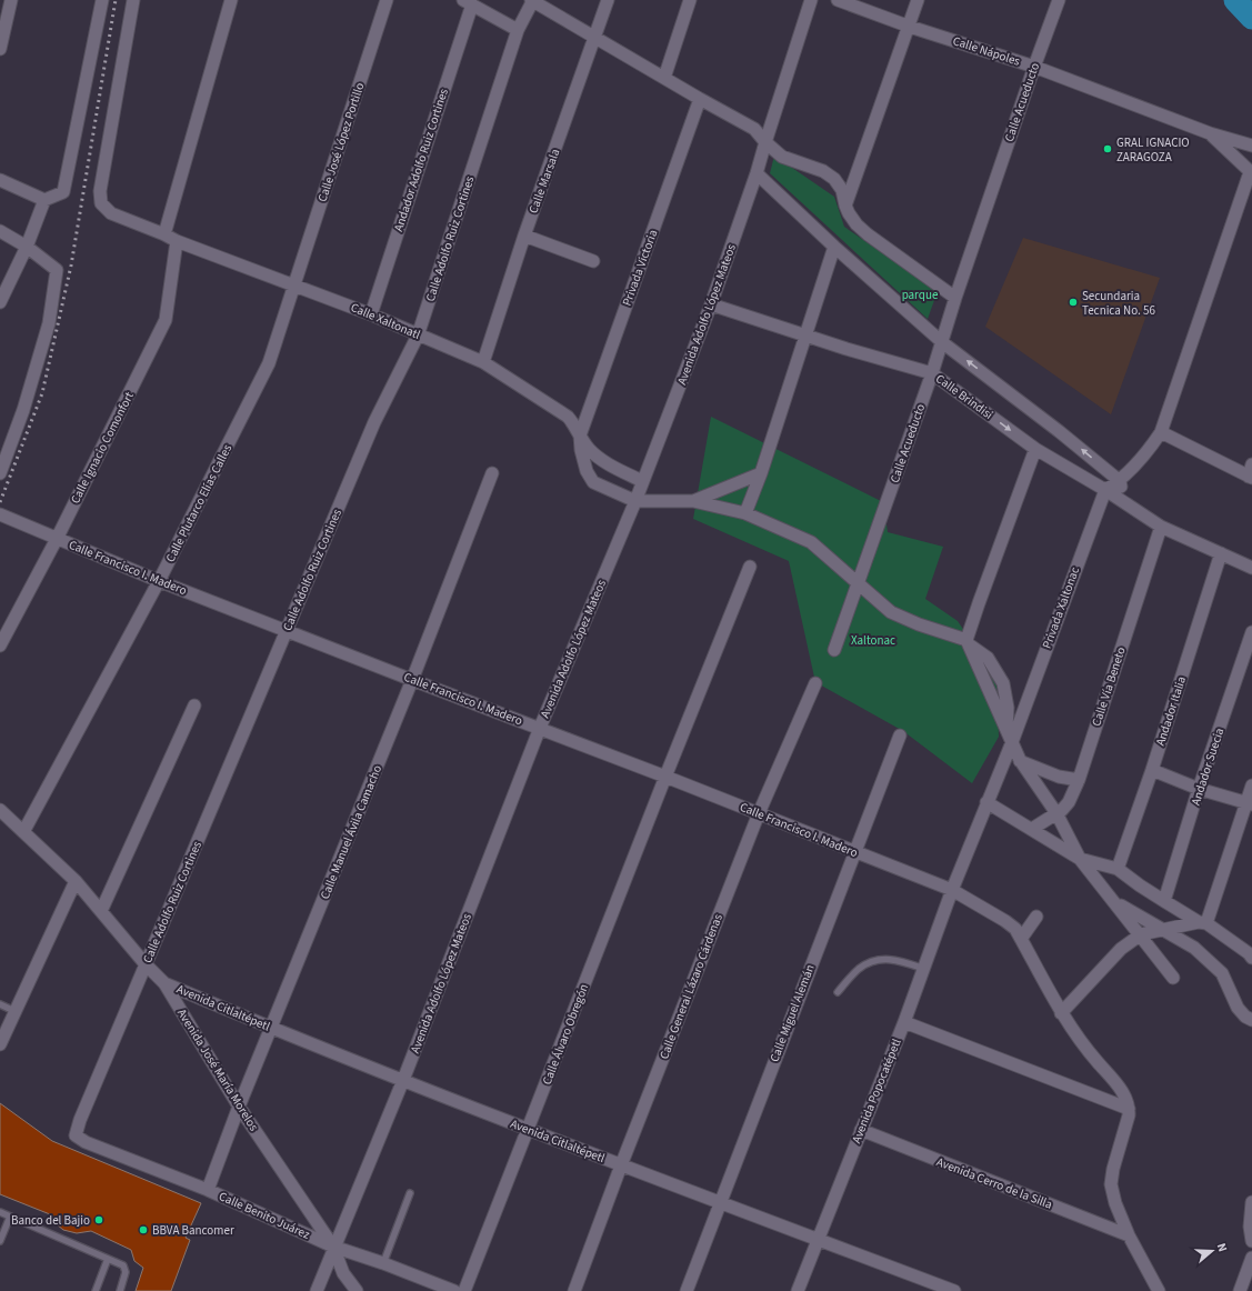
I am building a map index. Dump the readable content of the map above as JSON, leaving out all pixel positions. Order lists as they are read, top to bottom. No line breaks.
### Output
{"streets":{"street":["Calle Nápoles","Calle Acueducto","Calle José López Portillo","Andador Adolfo Ruiz Cortines","Calle Marsala","Calle Adolfo Ruiz Cortines","Privada Victoria","Avenida Adolfo López Mateos","Calle Xaltonatl","Calle Brindisi","Calle Ignacio Comonfort","Calle Plutarco Elías Calles","Calle Francisco I. Madero","Privada Xaltonac","Calle Vía Beneto","Andador Italia","Andador Suecia","Calle Manuel Ávila Camacho","Calle General Lázaro Cárdenas","Avenida Citlaltépetl","Calle Miguel Alemán","Calle Álvaro Obregón","Avenida José María Morelos","Avenida Popocatépetl","Avenida Cerro de la Silla","Calle Benito Juárez"]},"crossings":[["Calle Nápoles","Calle Acueducto"],["Calle Acueducto","Calle Brindisi"],["Calle José López Portillo","Calle Xaltonatl"],["Calle José López Portillo","Calle Plutarco Elías Calles"],["Andador Adolfo Ruiz Cortines","Calle Xaltonatl"],["Calle Marsala","Calle Xaltonatl"],["Calle Adolfo Ruiz Cortines","Calle Xaltonatl"],["Calle Adolfo Ruiz Cortines","Calle Francisco I. Madero"],["Calle Adolfo Ruiz Cortines","Avenida José María Morelos"],["Calle Adolfo Ruiz Cortines","Calle Benito Juárez"],["Privada Victoria","Calle Xaltonatl"],["Avenida Adolfo López Mateos","Calle Xaltonatl"],["Avenida Adolfo López Mateos","Calle Brindisi"],["Avenida Adolfo López Mateos","Calle Francisco I. Madero"],["Avenida Adolfo López Mateos","Avenida Citlaltépetl"],["Avenida Adolfo López Mateos","Avenida José María Morelos"],["Avenida Adolfo López Mateos","Calle Benito Juárez"],["Calle Xaltonatl","Calle Ignacio Comonfort"],["Calle Xaltonatl","Calle Plutarco Elías Calles"],["Calle Brindisi","Privada Xaltonac"],["Calle Brindisi","Calle Vía Beneto"],["Calle Brindisi","Andador Italia"],["Calle Ignacio Comonfort","Calle Francisco I. Madero"],["Calle Plutarco Elías Calles","Calle Francisco I. Madero"],["Calle Plutarco Elías Calles","Avenida José María Morelos"],["Calle Francisco I. Madero","Calle Manuel Ávila Camacho"],["Calle Francisco I. Madero","Calle General Lázaro Cárdenas"],["Calle Francisco I. Madero","Calle Miguel Alemán"],["Calle Francisco I. Madero","Calle Álvaro Obregón"],["Calle Francisco I. Madero","Avenida Popocatépetl"],["Privada Xaltonac","Avenida Popocatépetl"],["Calle Manuel Ávila Camacho","Avenida Citlaltépetl"],["Calle Manuel Ávila Camacho","Avenida José María Morelos"],["Calle Manuel Ávila Camacho","Calle Benito Juárez"],["Calle General Lázaro Cárdenas","Avenida Citlaltépetl"],["Avenida Citlaltépetl","Calle Miguel Alemán"],["Avenida Citlaltépetl","Calle Álvaro Obregón"],["Avenida Citlaltépetl","Avenida José María Morelos"],["Avenida Citlaltépetl","Avenida Popocatépetl"],["Avenida José María Morelos","Calle Benito Juárez"],["Avenida Popocatépetl","Avenida Cerro de la Silla"]],"parks":["parque","Xaltonac"],"places":["GRAL IGNACIO ZARAGOZA","Secundaria Tecnica No. 56","Banco del Bajio","BBVA Bancomer"],"north":"right"}
